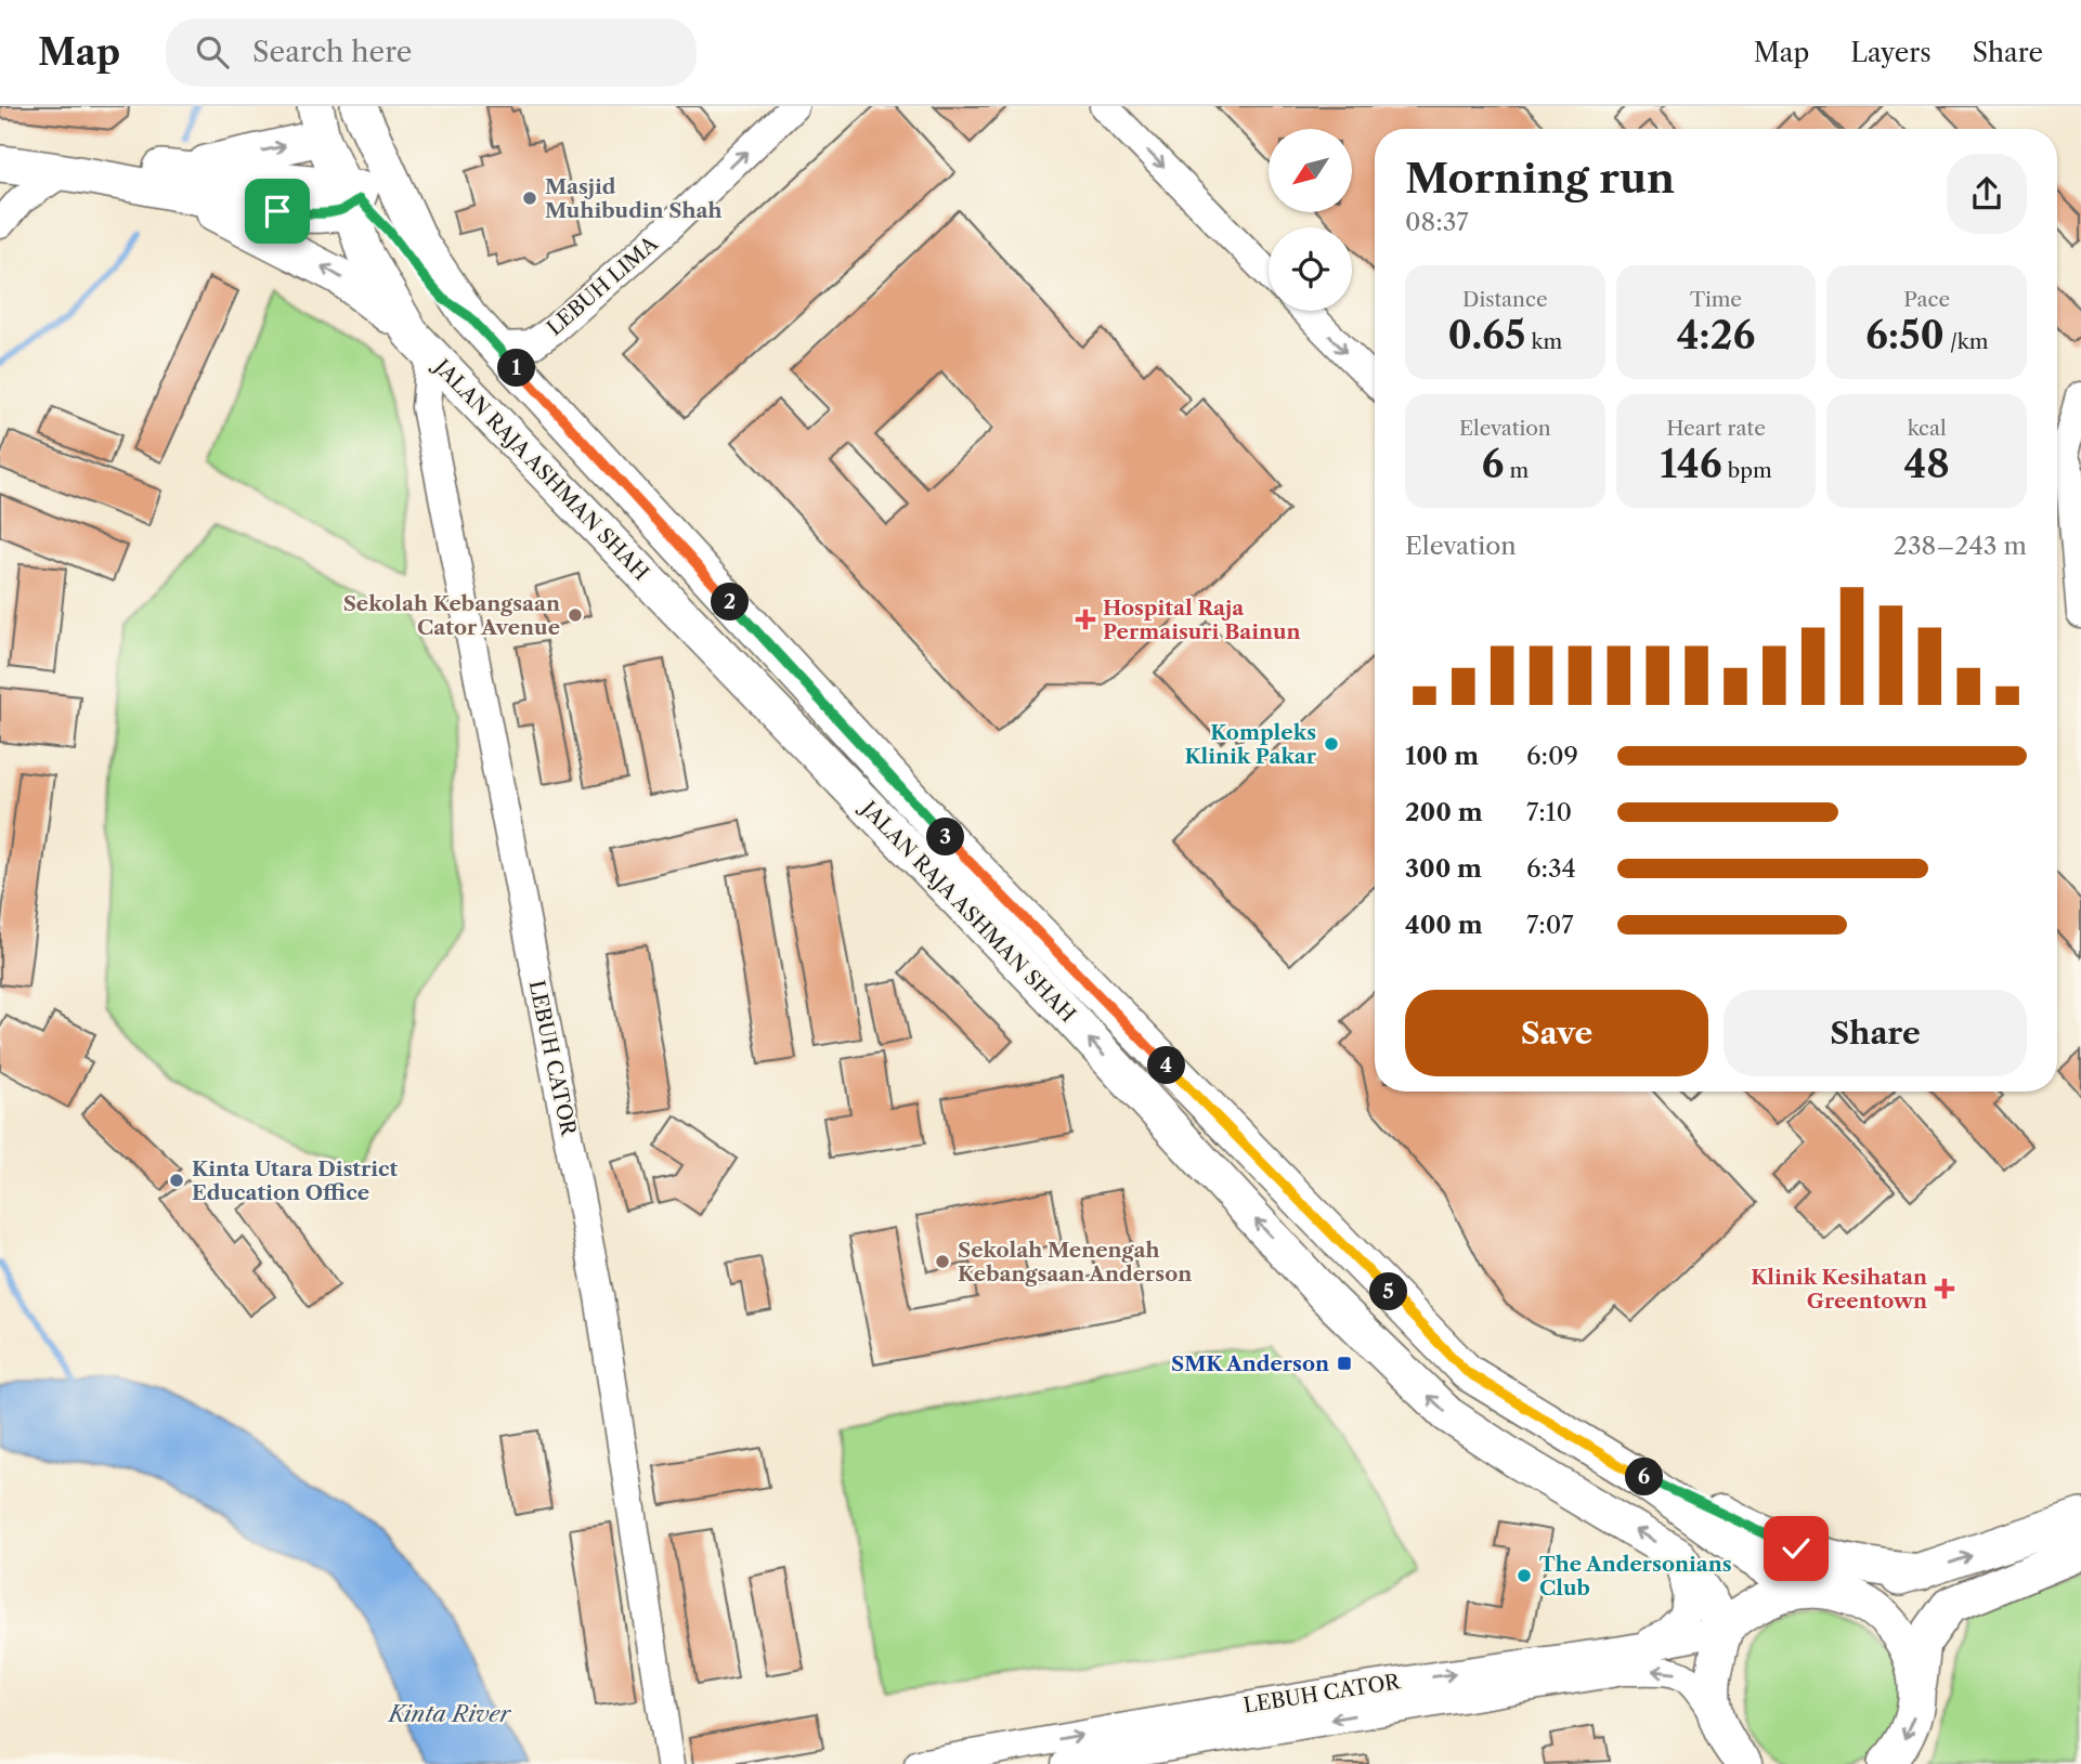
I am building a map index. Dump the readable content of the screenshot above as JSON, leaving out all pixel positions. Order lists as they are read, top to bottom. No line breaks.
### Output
{"streets":{"main road":["JALAN RAJA ASHMAN SHAH"],"street":["LEBUH LIMA","LEBUH CATOR"]},"crossings":[["LEBUH LIMA","JALAN RAJA ASHMAN SHAH"],["JALAN RAJA ASHMAN SHAH","LEBUH CATOR"]],"one_way":["LEBUH LIMA"],"water":["Kinta River"],"places":{"other":["Masjid Muhibudin Shah","Sekolah Kebangsaan Cator Avenue","Kompleks Klinik Pakar","Kinta Utara District Education Office","Sekolah Menengah Kebangsaan Anderson","The Andersonians Club"],"health":["Hospital Raja Permaisuri Bainun","Klinik Kesihatan Greentown"],"transit":["SMK Anderson"]},"north":"bottom left","page":{"header":"Map","search":"Search here","nav":["Map","Layers","Share"],"heading":["Morning run","08:37"],"stats":[["Distance","0.65 km"],["Time","4:26"],["Pace","6:50 /km"],["Elevation","6 m"],["Heart rate","146 bpm"],["kcal","48"]],"pins":["1","2","3","4","5","6"],"chart":["Elevation","238–243 m"],"list":[{"name":"100 m","note":"6:09"},{"name":"200 m","note":"7:10"},{"name":"300 m","note":"6:34"},{"name":"400 m","note":"7:07"}],"buttons":["Save","Share"]}}
